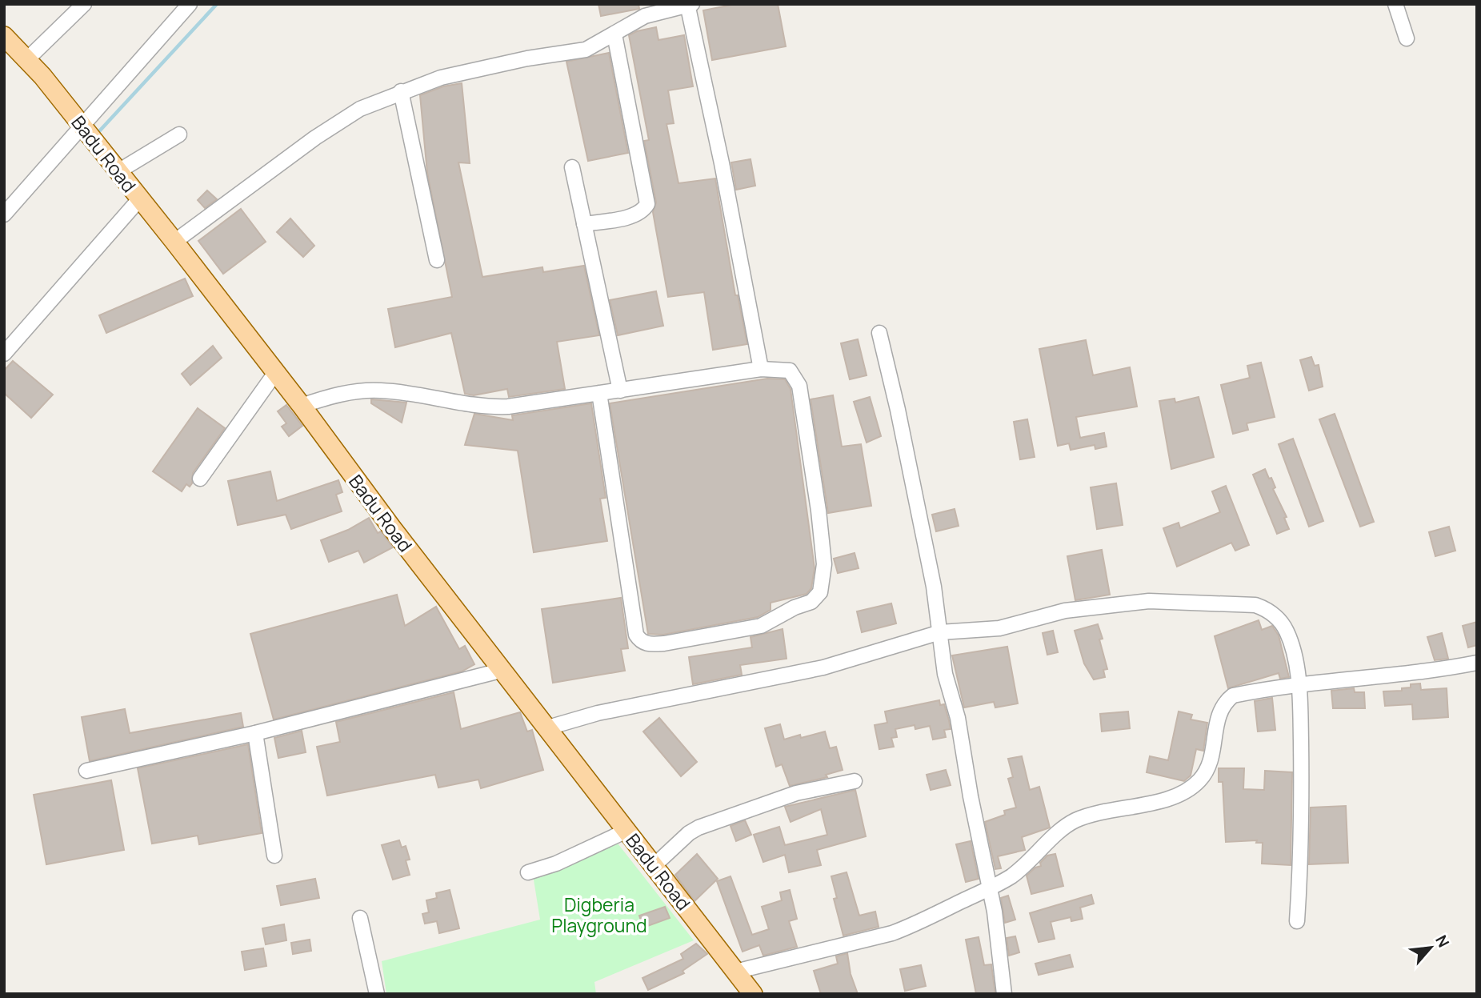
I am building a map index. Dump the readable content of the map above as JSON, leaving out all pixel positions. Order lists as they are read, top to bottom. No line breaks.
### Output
{"streets":{"main road":["Badu Road"]},"parks":["Digberia Playground"],"north":"top right"}
